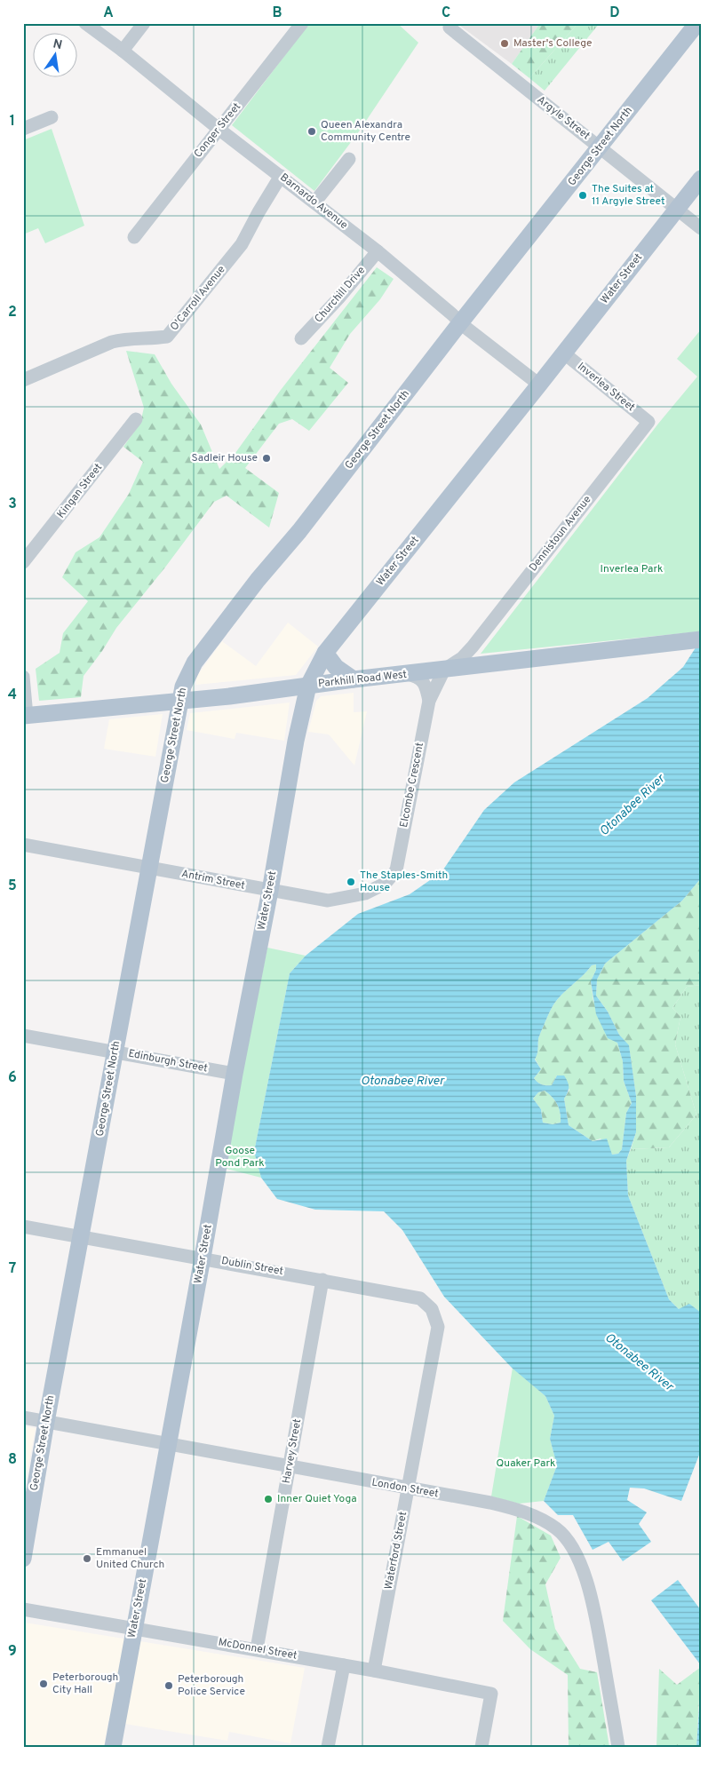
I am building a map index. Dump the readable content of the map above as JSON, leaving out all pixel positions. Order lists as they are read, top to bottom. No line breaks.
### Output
{"streets":{"main road":["George Street North","Water Street","Parkhill Road West"],"street":["Argyle Street","Conger Street","Barnardo Avenue","Churchill Drive","O'Carroll Avenue","Inverlea Street","Kingan Street","Dennistoun Avenue","Elcombe Crescent","Antrim Street","Edinburgh Street","Dublin Street","Harvey Street","London Street","Waterford Street","McDonnel Street"]},"crossings":[["Argyle Street","George Street North"],["Argyle Street","Water Street"],["Conger Street","Barnardo Avenue"],["George Street North","Barnardo Avenue"],["George Street North","Parkhill Road West"],["George Street North","Antrim Street"],["George Street North","Edinburgh Street"],["George Street North","Dublin Street"],["George Street North","London Street"],["Barnardo Avenue","Water Street"],["Barnardo Avenue","Churchill Drive"],["Barnardo Avenue","O'Carroll Avenue"],["Water Street","Inverlea Street"],["Water Street","Parkhill Road West"],["Water Street","Antrim Street"],["Water Street","Edinburgh Street"],["Water Street","Dublin Street"],["Water Street","London Street"],["Water Street","McDonnel Street"],["Inverlea Street","Dennistoun Avenue"],["Dennistoun Avenue","Parkhill Road West"],["Dennistoun Avenue","Elcombe Crescent"],["Parkhill Road West","Elcombe Crescent"],["Elcombe Crescent","Antrim Street"],["Dublin Street","Harvey Street"],["Dublin Street","Waterford Street"],["Harvey Street","London Street"],["Harvey Street","McDonnel Street"],["London Street","Waterford Street"],["Waterford Street","McDonnel Street"]],"water":["Otonabee River"],"parks":["Inverlea Park","Goose Pond Park","Quaker Park"],"places":["Master's College","Queen Alexandra Community Centre","The Suites at 11 Argyle Street","Sadleir House","The Staples-Smith House","Inner Quiet Yoga","Emmanuel United Church","Peterborough City Hall","Peterborough Police Service"],"north":"top","grid":{"columns":["A","B","C","D"],"rows":["1","2","3","4","5","6","7","8","9"]}}
